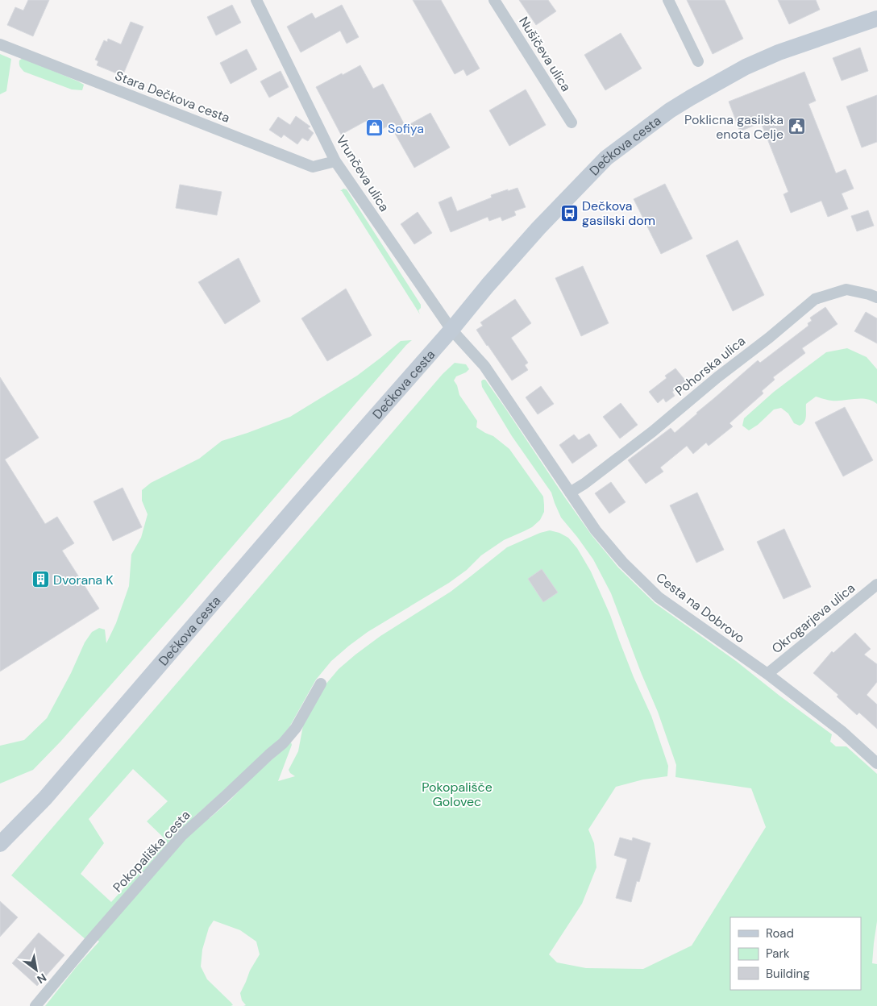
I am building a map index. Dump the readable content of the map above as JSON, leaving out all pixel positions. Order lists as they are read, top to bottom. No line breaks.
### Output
{"streets":{"street":["Nušičeva ulica","Stara Dečkova cesta","Dečkova cesta","Vrunčeva ulica","Pohorska ulica","Cesta na Dobrovo","Okrogarjeva ulica","Pokopališka cesta"]},"crossings":[["Stara Dečkova cesta","Vrunčeva ulica"],["Dečkova cesta","Vrunčeva ulica"],["Dečkova cesta","Cesta na Dobrovo"],["Vrunčeva ulica","Cesta na Dobrovo"],["Pohorska ulica","Cesta na Dobrovo"],["Cesta na Dobrovo","Okrogarjeva ulica"]],"parks":["Pokopališče Golovec"],"places":{"public building":["Poklicna gasilska enota Celje"],"shop":["Sofiya"],"bus stop":["Dečkova gasilski dom"],"building":["Dvorana K"]},"legend":["Road","Park","Building"],"north":"bottom right"}
